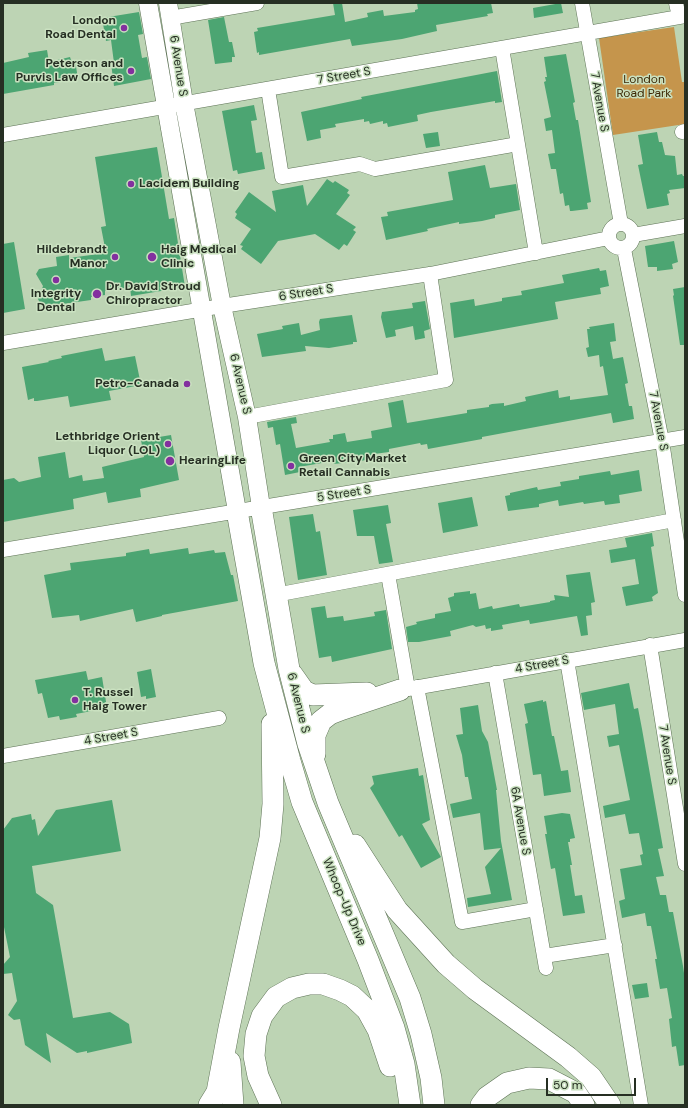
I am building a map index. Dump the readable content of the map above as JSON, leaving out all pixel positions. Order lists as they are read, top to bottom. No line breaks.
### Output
{"streets":{"highway":["6 Avenue S","Whoop-Up Drive"],"street":["7 Street S","7 Avenue S","6 Street S","5 Street S","4 Street S","6A Avenue S"]},"crossings":[["6 Avenue S","7 Street S"],["6 Avenue S","6 Street S"],["6 Avenue S","5 Street S"],["6 Avenue S","Whoop-Up Drive"],["7 Street S","7 Avenue S"],["7 Avenue S","6 Street S"],["7 Avenue S","5 Street S"],["7 Avenue S","4 Street S"],["4 Street S","6A Avenue S"]],"parks":["London Road Park"],"places":["London Road Dental","Peterson and Purvis Law Offices","Lacidem Building","Hildebrandt Manor","Haig Medical Clinic","Integrity Dental","Dr. David Stroud Chiropractor","Petro-Canada","Lethbridge Orient Liquor (LOL)","HearingLife","Green City Market Retail Cannabis","T. Russel Haig Tower"],"scale_bar":"50 m"}
